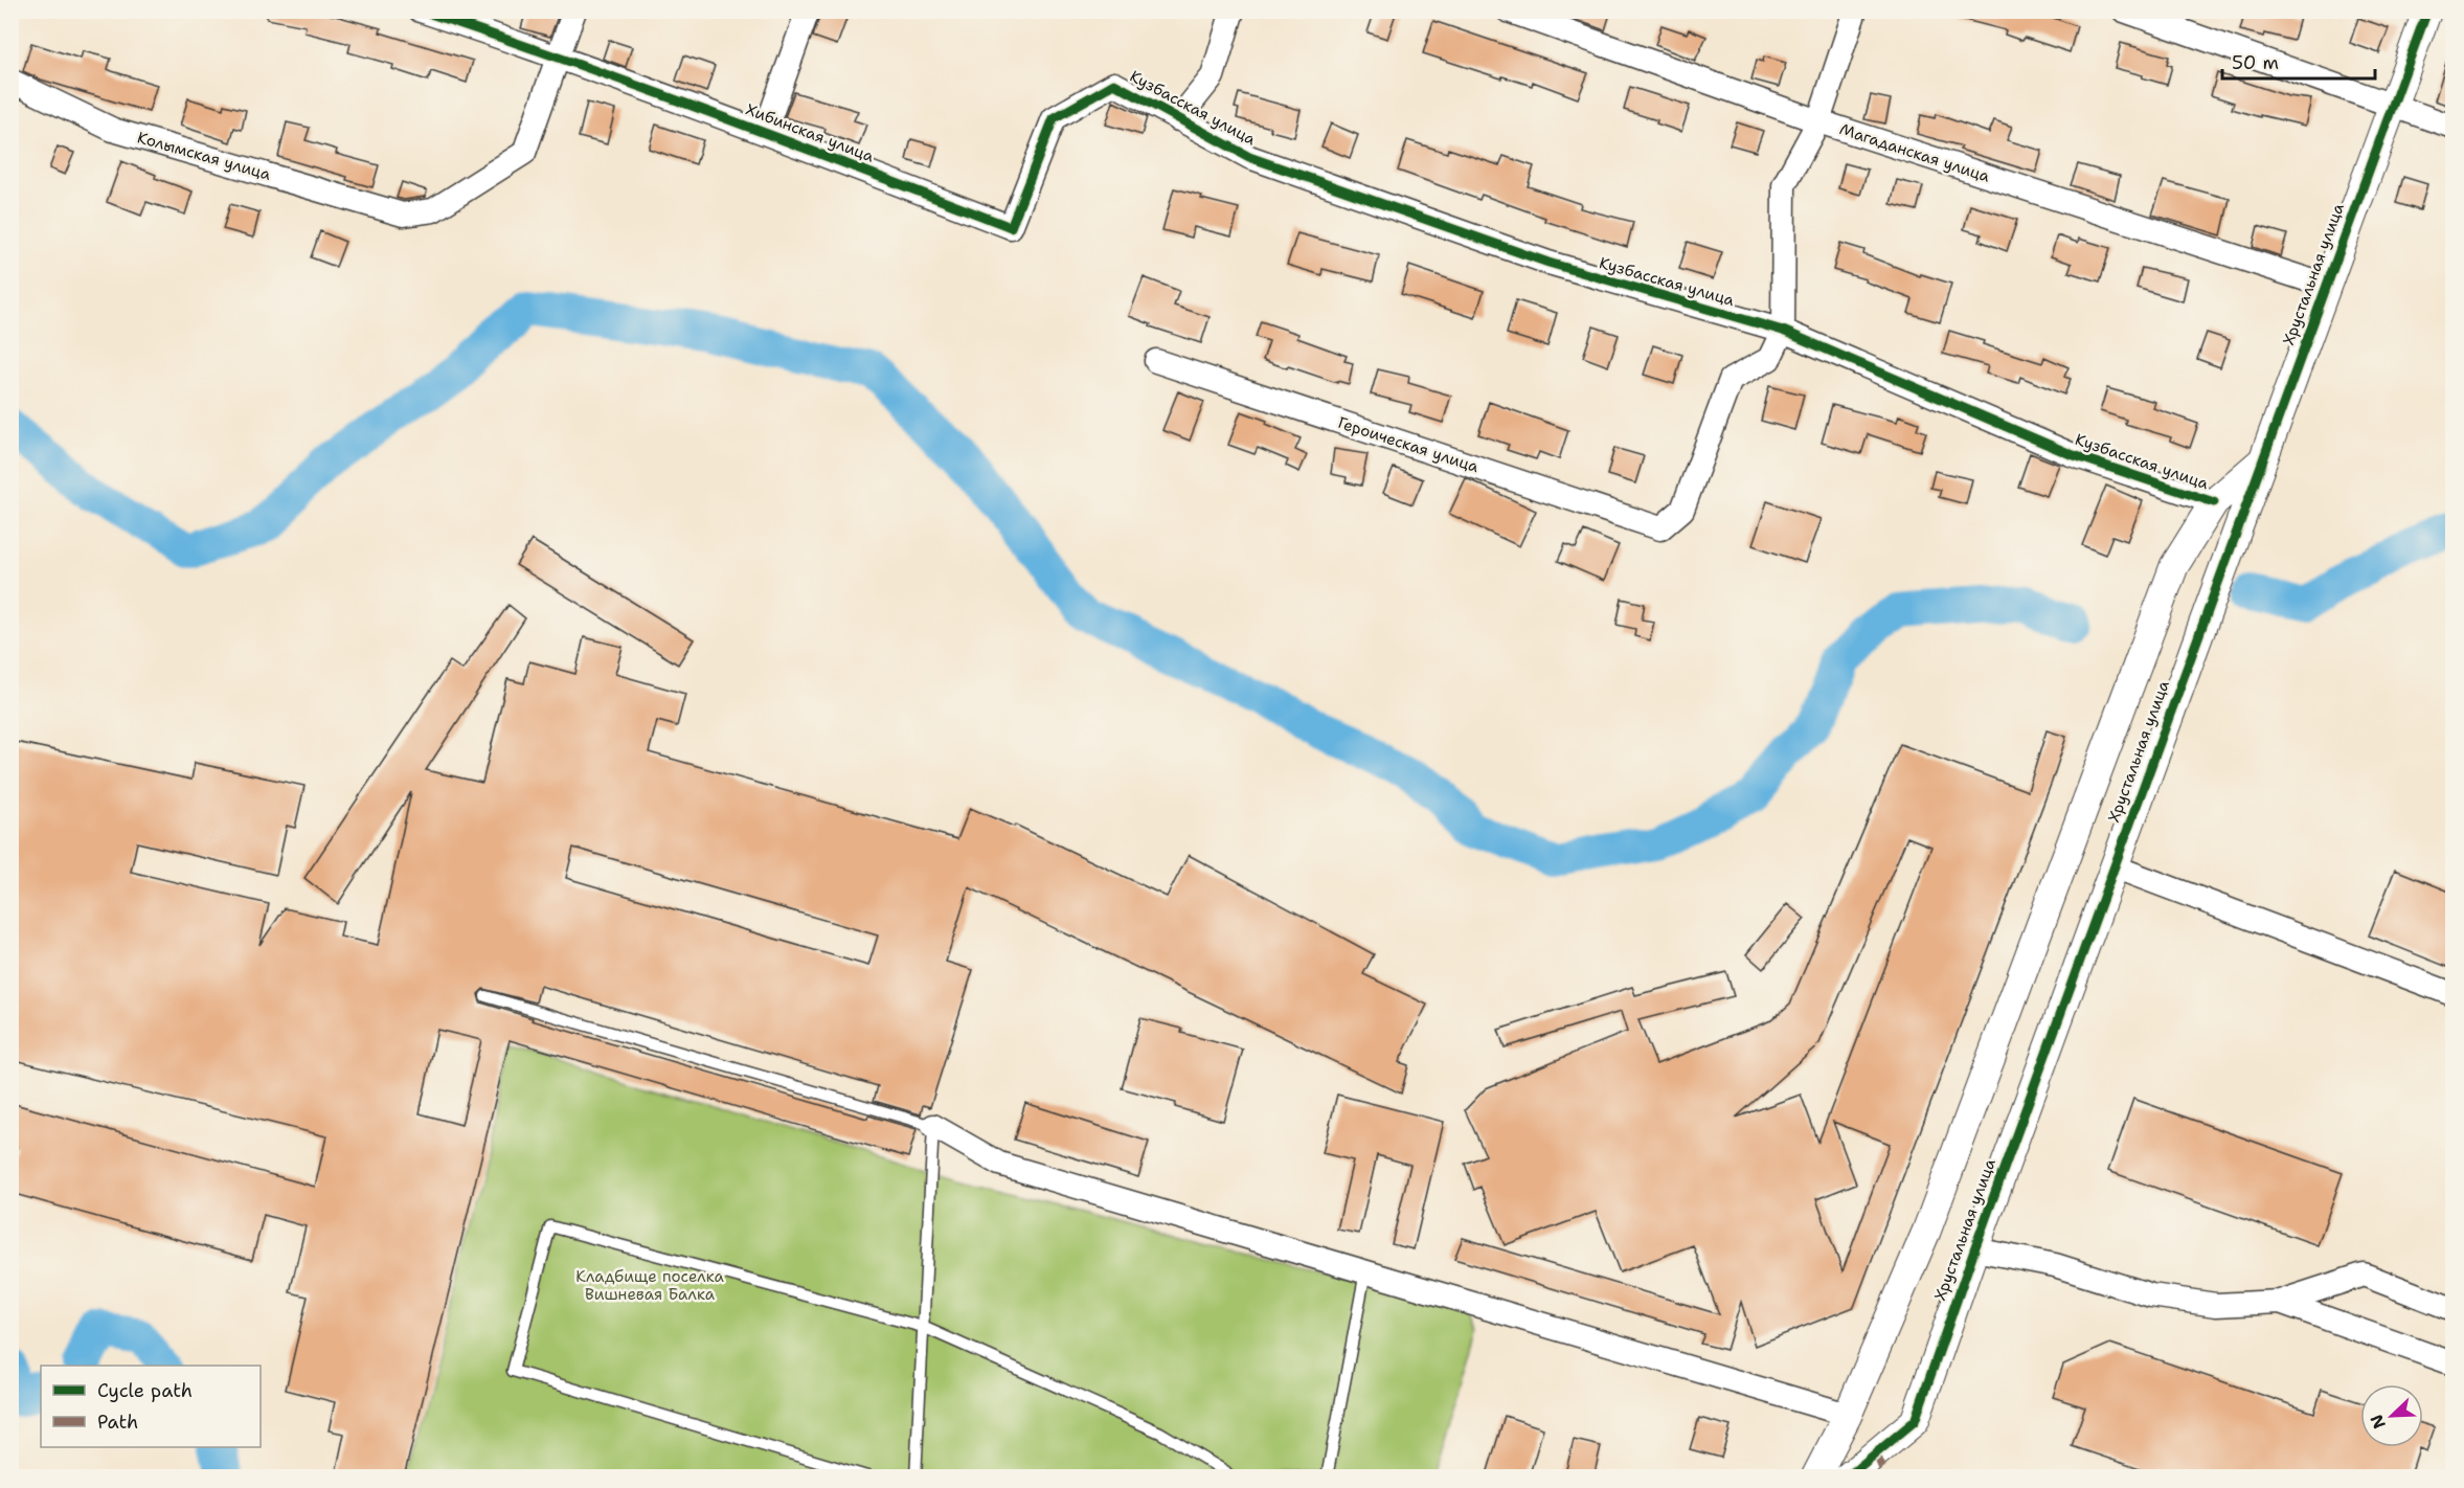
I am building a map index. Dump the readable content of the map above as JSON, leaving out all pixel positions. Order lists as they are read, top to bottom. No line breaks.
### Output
{"streets":{"street":["Кузбасская улица","Хибинская улица","Магаданская улица","Колымская улица","Хрустальная улица","Героическая улица"]},"crossings":[["Кузбасская улица","Хибинская улица"],["Кузбасская улица","Хрустальная улица"],["Кузбасская улица","Героическая улица"],["Хибинская улица","Колымская улица"],["Магаданская улица","Хрустальная улица"]],"parks":["Кладбище поселка Вишневая Балка"],"legend":["Cycle path","Path"],"scale_bar":"50 m","north":"bottom left"}
